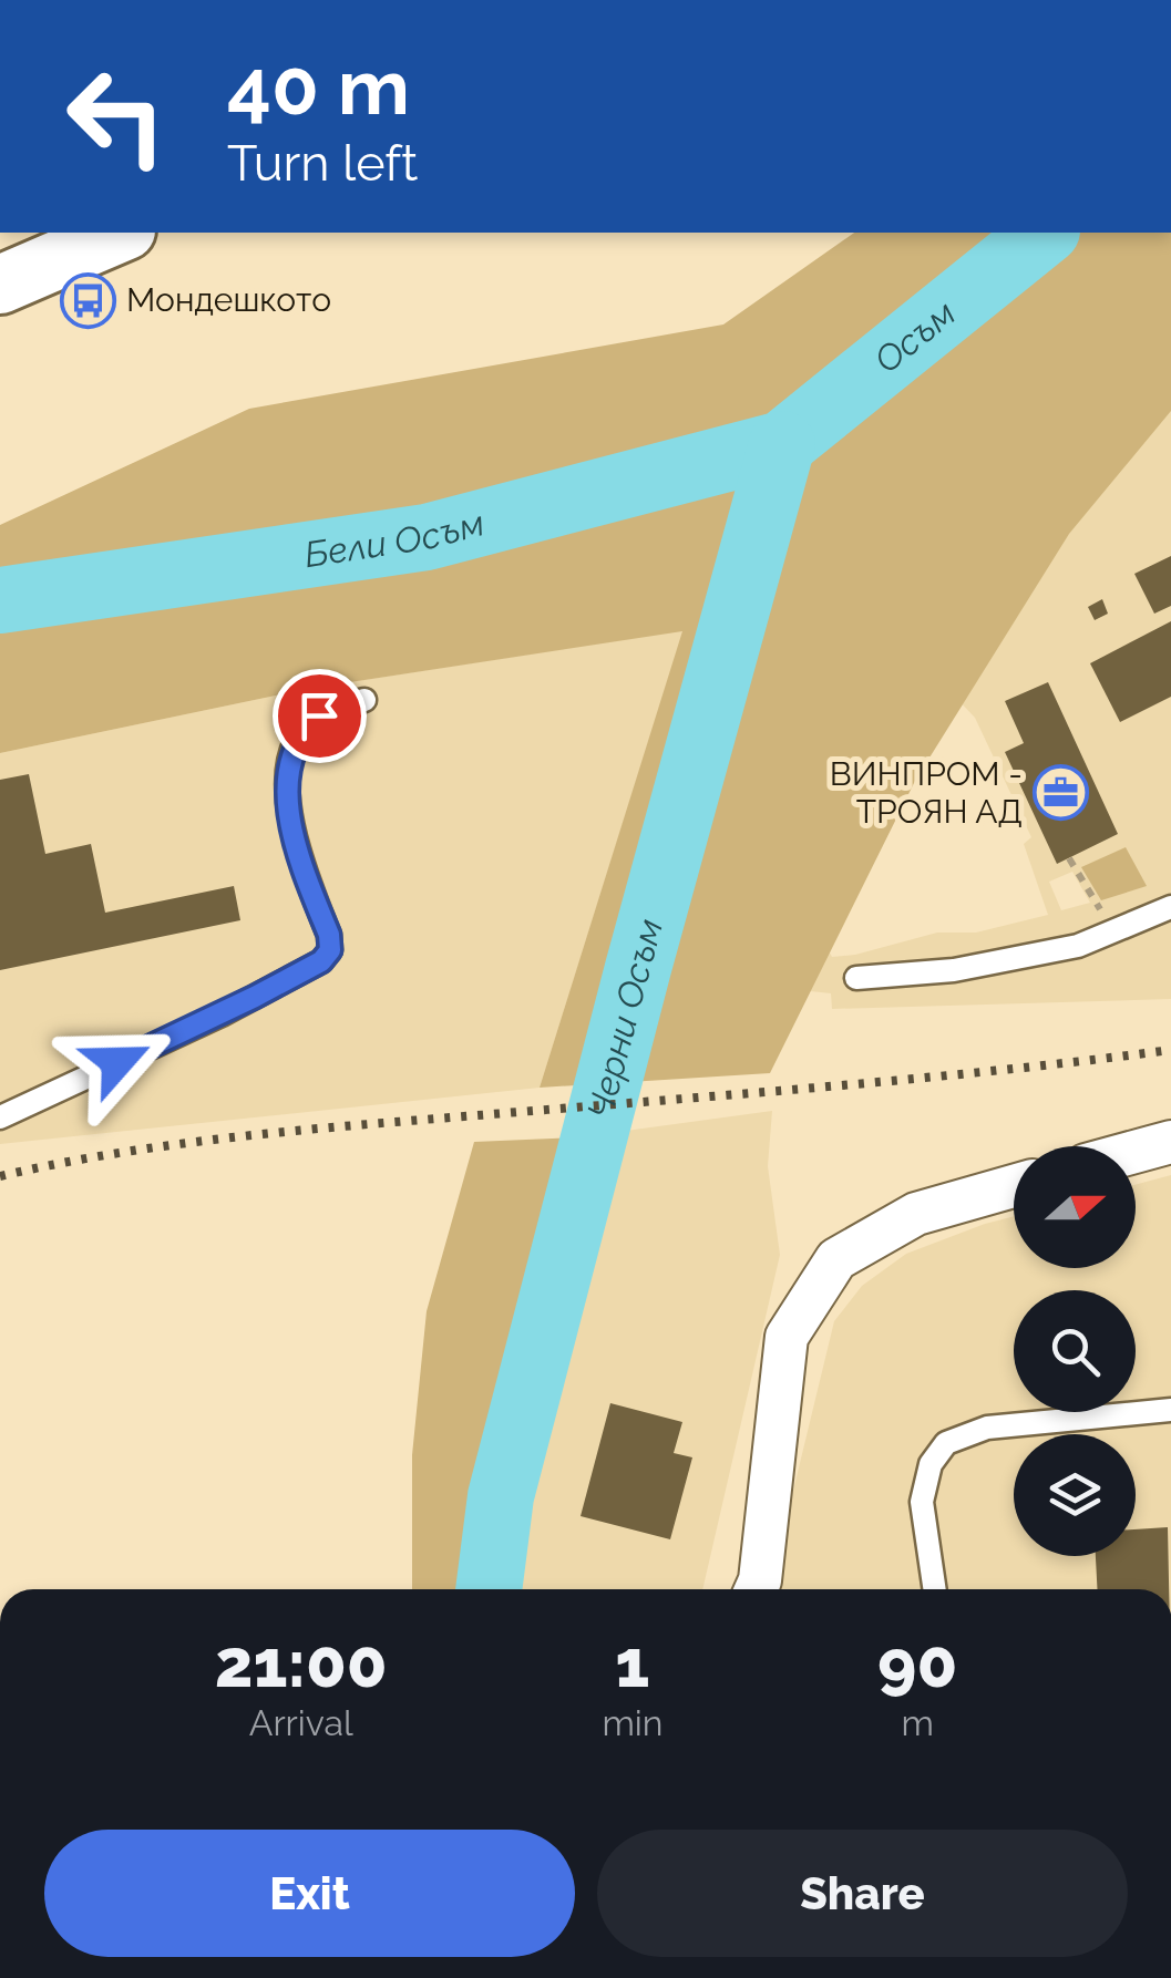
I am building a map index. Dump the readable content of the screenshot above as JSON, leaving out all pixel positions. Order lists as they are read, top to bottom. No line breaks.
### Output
{"water":["Осъм","Бели Осъм","Черни Осъм"],"places":{"bus stop":["Мондешкото"],"office":["ВИНПРОМ - ТРОЯН АД"]},"north":"right","page":{"turn":["40 m","Turn left"],"eta":["21:00","Arrival","1","min","90","m"],"buttons":["Exit","Share"]}}
